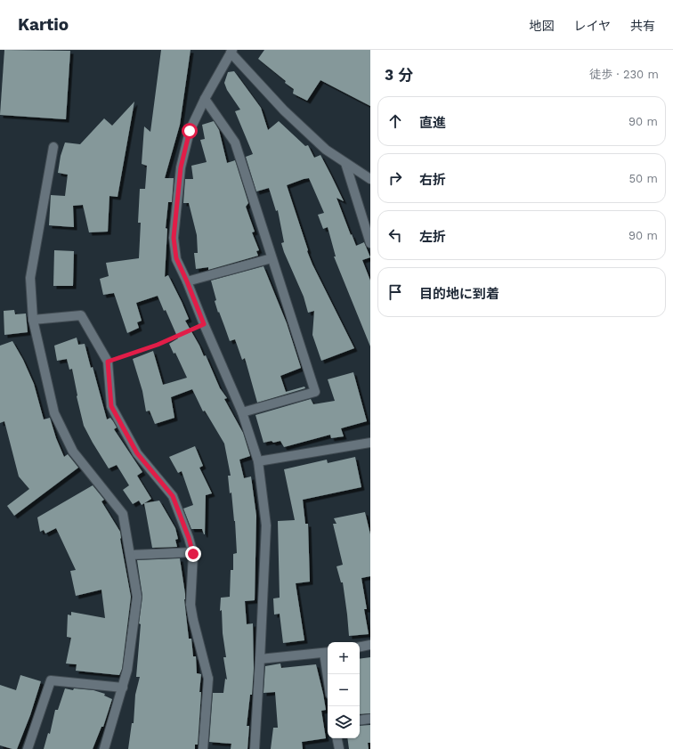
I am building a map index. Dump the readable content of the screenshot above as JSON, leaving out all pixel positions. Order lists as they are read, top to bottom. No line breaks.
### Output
{"page":{"header":"Kartio","nav":["地図","レイヤ","共有"],"heading":["3 分","徒歩 · 230 m"],"list":[["直進","90 m"],["右折","50 m"],["左折","90 m"],"目的地に到着"],"map_buttons":["+","−"]}}
